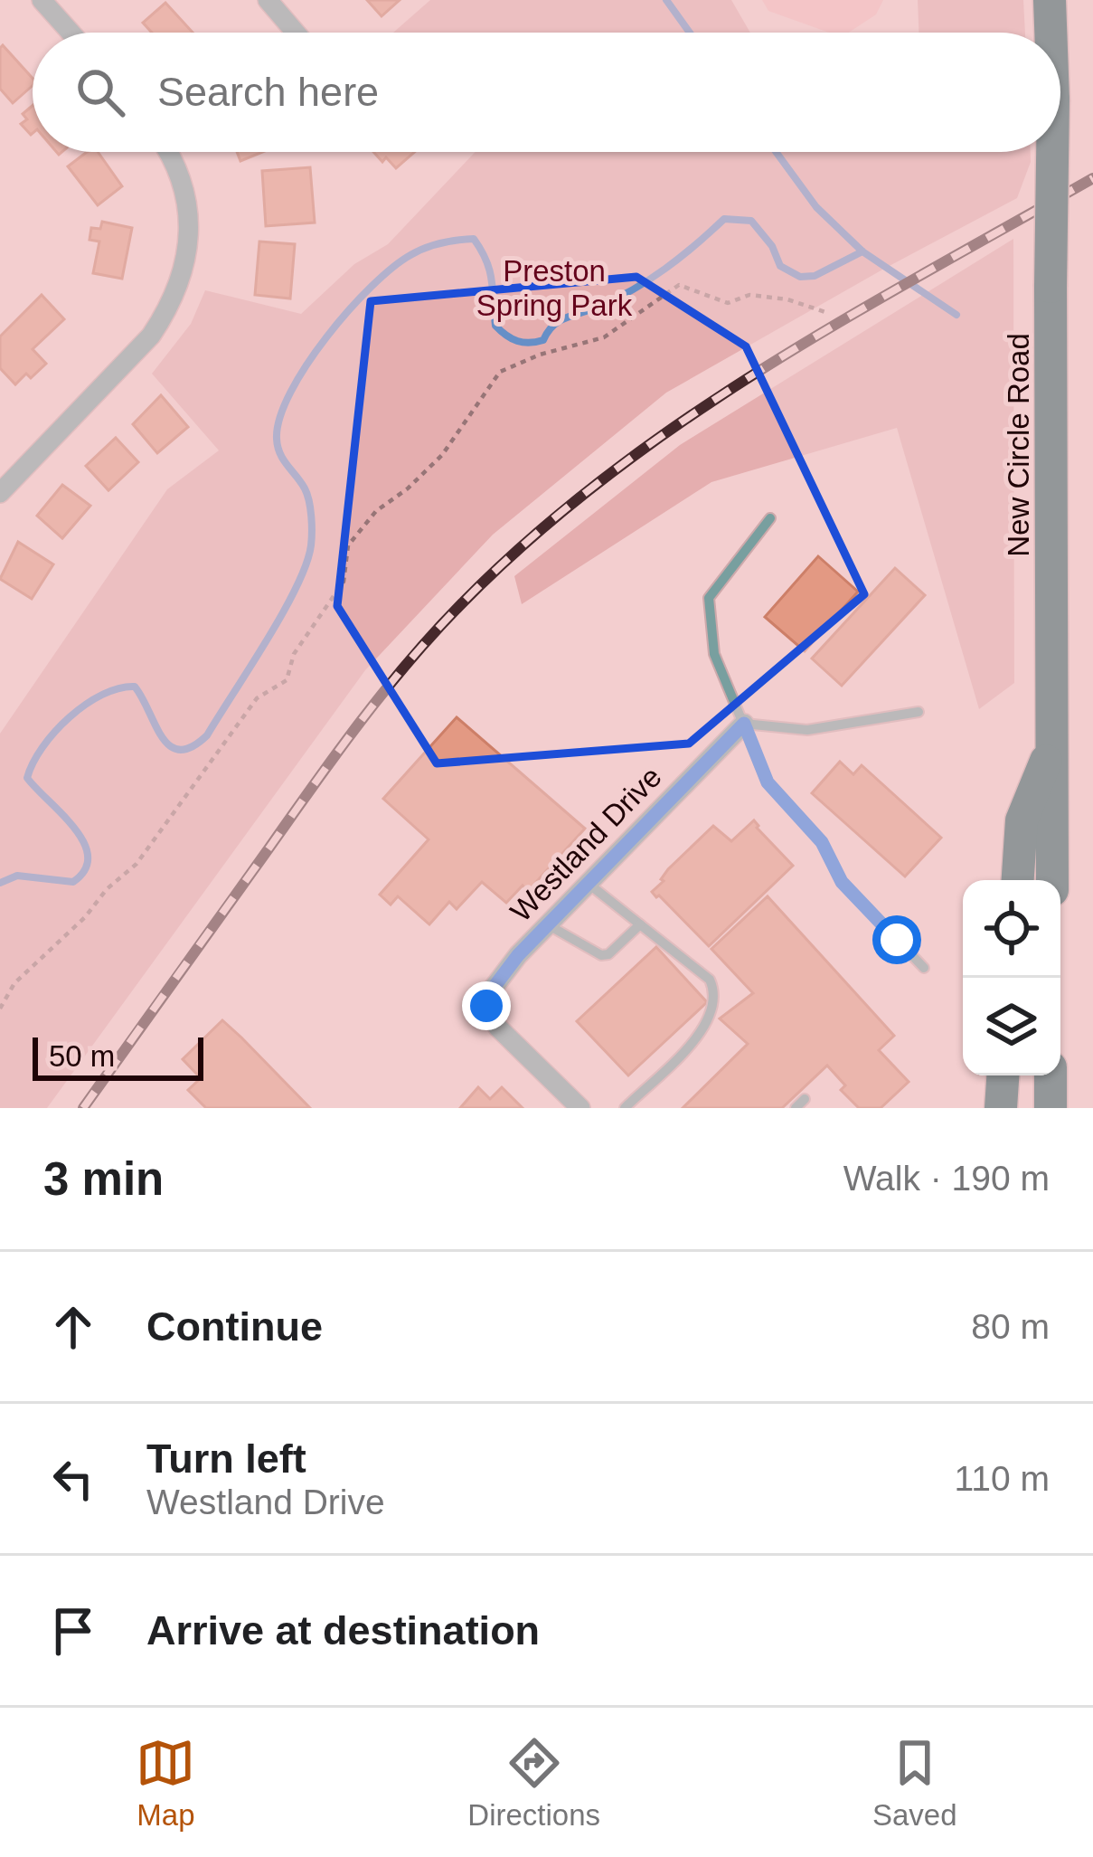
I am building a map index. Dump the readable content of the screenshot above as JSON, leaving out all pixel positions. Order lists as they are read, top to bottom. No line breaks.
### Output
{"streets":{"highway":["New Circle Road"],"street":["Westland Drive"]},"parks":["Preston Spring Park"],"scale_bar":"50 m","page":{"search":"Search here","scale":"50 m","heading":["3 min","Walk · 190 m"],"list":[["Continue","80 m"],["Turn left","Westland Drive","110 m"],"Arrive at destination"],"nav":["Map","Directions","Saved"]}}
